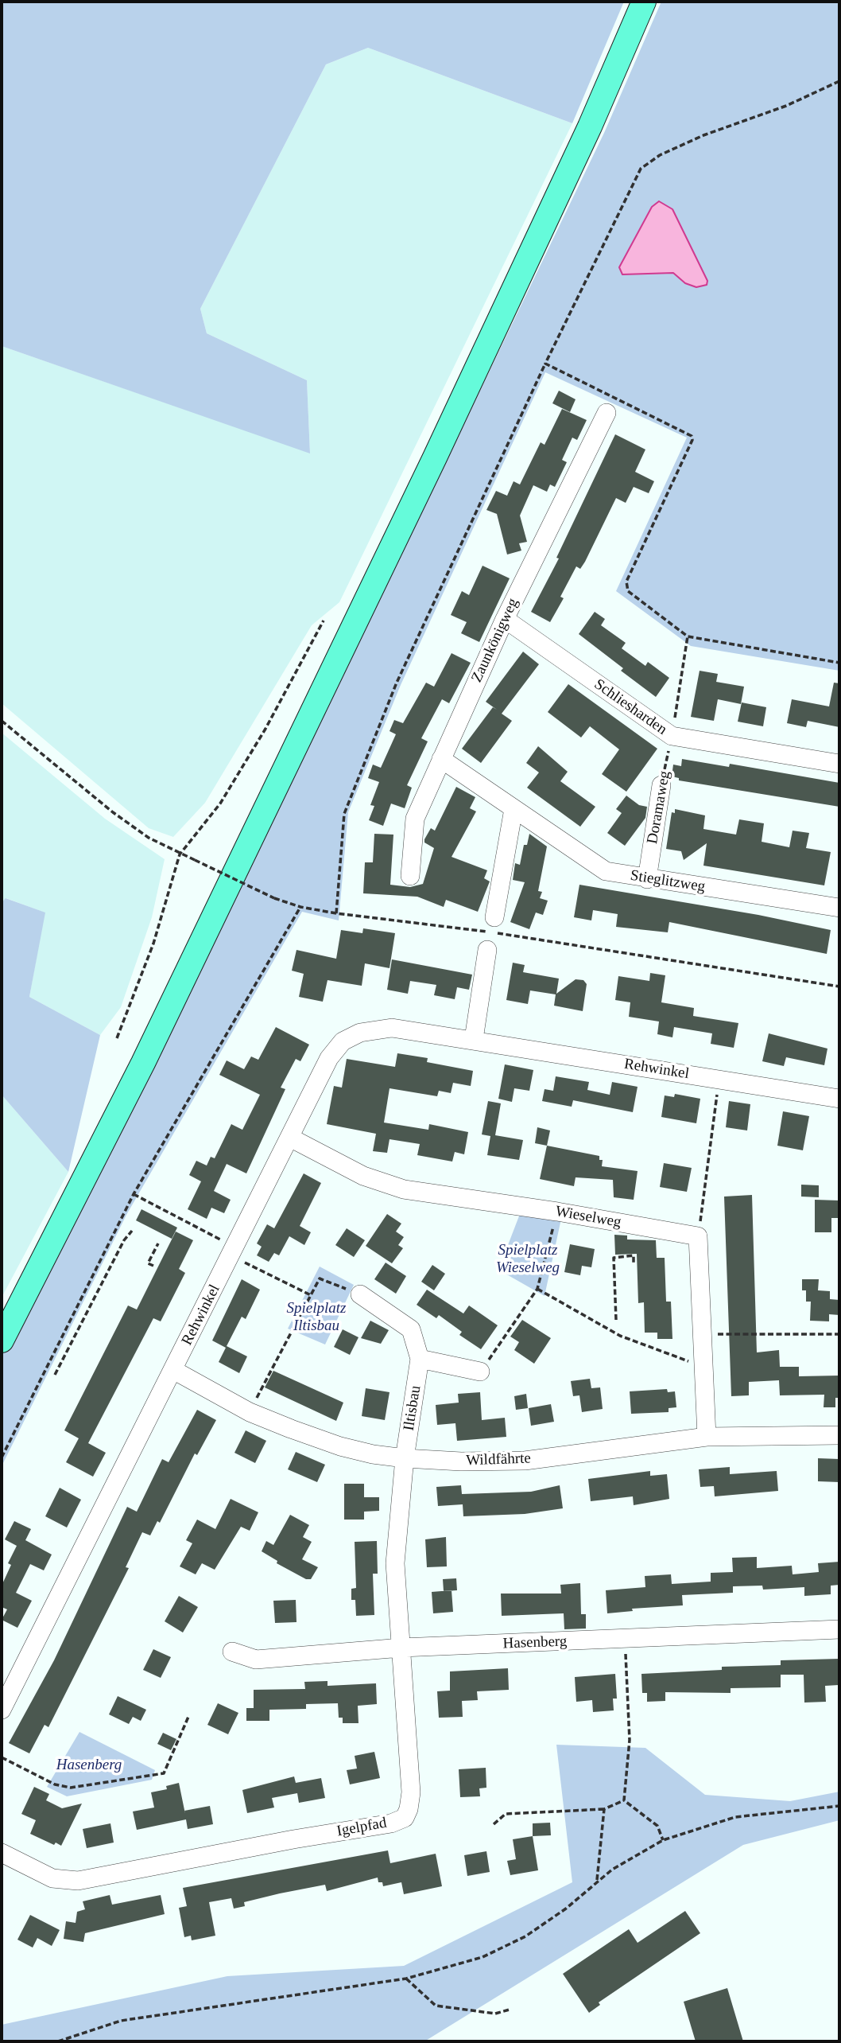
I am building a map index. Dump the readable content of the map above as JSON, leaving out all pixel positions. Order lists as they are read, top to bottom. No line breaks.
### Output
{"streets":{"street":["Zaunkönigweg","Schliesharden","Doramaweg","Stieglitzweg","Rehwinkel","Wieselweg","Iltisbau","Wildfährte","Hasenberg","Igelpfad"]},"crossings":[["Zaunkönigweg","Schliesharden"],["Zaunkönigweg","Stieglitzweg"],["Schliesharden","Doramaweg"],["Doramaweg","Stieglitzweg"],["Rehwinkel","Wieselweg"],["Rehwinkel","Wildfährte"],["Iltisbau","Wildfährte"],["Iltisbau","Igelpfad"],["Wildfährte","Igelpfad"],["Hasenberg","Igelpfad"]],"parks":["Spielplatz Wieselweg","Spielplatz Iltisbau","Hasenberg"]}
